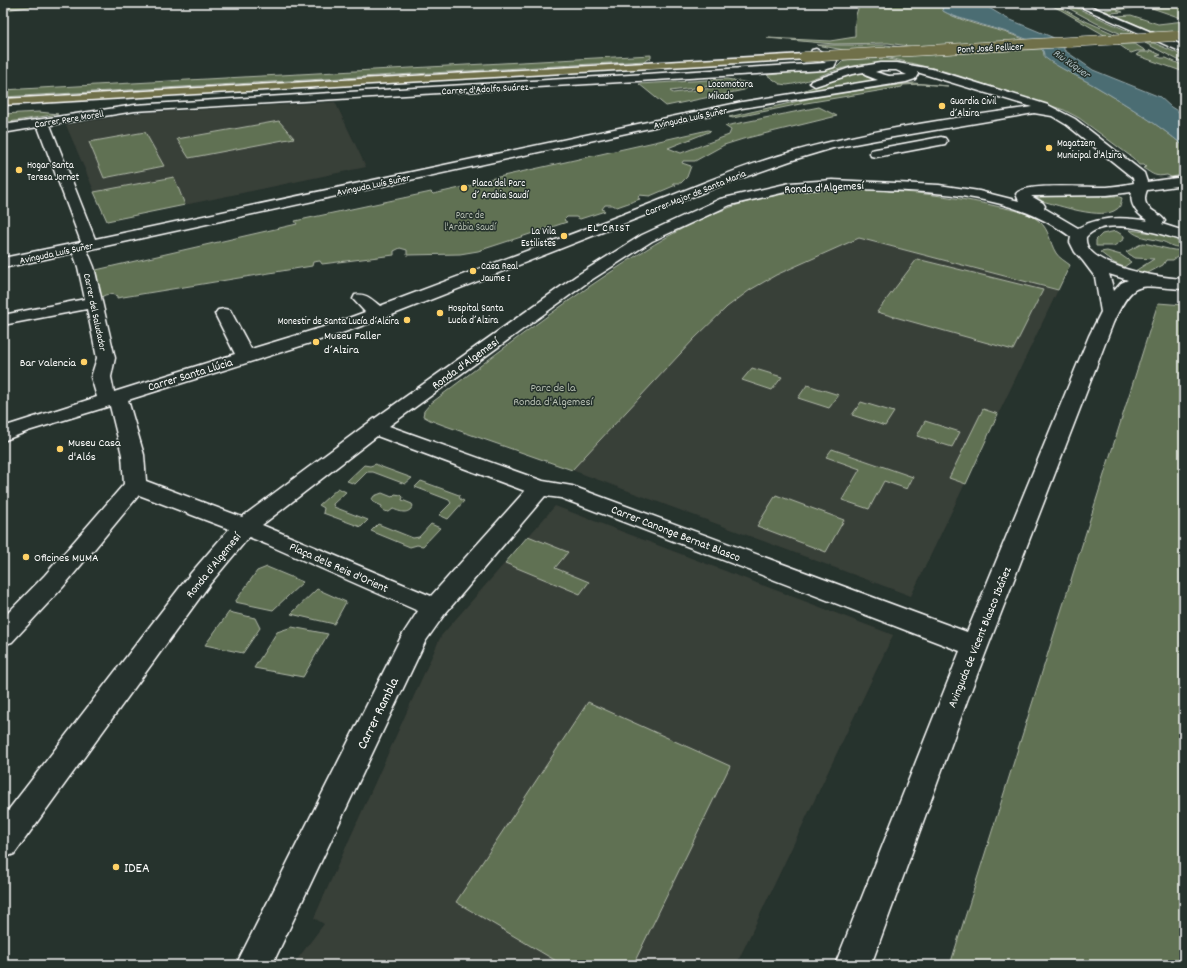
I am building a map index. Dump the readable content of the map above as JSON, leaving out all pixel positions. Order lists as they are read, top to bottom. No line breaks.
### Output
{"streets":{"main road":["Pont José Pellicer"],"street":["Carrer d'Adolfo Suárez","Avinguda Luís Suñer","Carrer Pere Morell","Ronda d'Algemesí","Carrer Major de Santa Maria","Carrer del Saludador","Carrer Santa Llúcia","Carrer Canonge Bernat Blasco","Plaça dels Reis d'Orient","Avinguda de Vicent Blasco Ibáñez","Carrer Rambla"]},"crossings":[["Carrer d'Adolfo Suárez","Carrer Pere Morell"],["Avinguda Luís Suñer","Carrer del Saludador"],["Carrer Pere Morell","Carrer del Saludador"],["Ronda d'Algemesí","Carrer Canonge Bernat Blasco"],["Ronda d'Algemesí","Plaça dels Reis d'Orient"],["Carrer Major de Santa Maria","Carrer Santa Llúcia"],["Carrer del Saludador","Carrer Santa Llúcia"],["Carrer del Saludador","Plaça dels Reis d'Orient"],["Carrer Canonge Bernat Blasco","Avinguda de Vicent Blasco Ibáñez"],["Carrer Canonge Bernat Blasco","Carrer Rambla"],["Plaça dels Reis d'Orient","Carrer Rambla"]],"districts":["EL CRIST"],"water":["Riu Xúquer"],"parks":["Parc de l'Aràbia Saudí","Parc de la Ronda d'Algemesí"],"places":["Locomotora Mikado","Guardia Civil d´Alzira","Magatzem Municipal d'Alzira","Hogar Santa Teresa Jornet","Placa del Parc d´ Arabia Saudí","La Vila Estilistes","Casa Real Jaume I","Hospital Santa Lucía d´Alzira","Monestir de Santa Lucía d´Alcira","Museu Faller d´Alzira","Bar Valencia","Museu Casa d'Alós","Oficines MUMA","IDEA"]}
